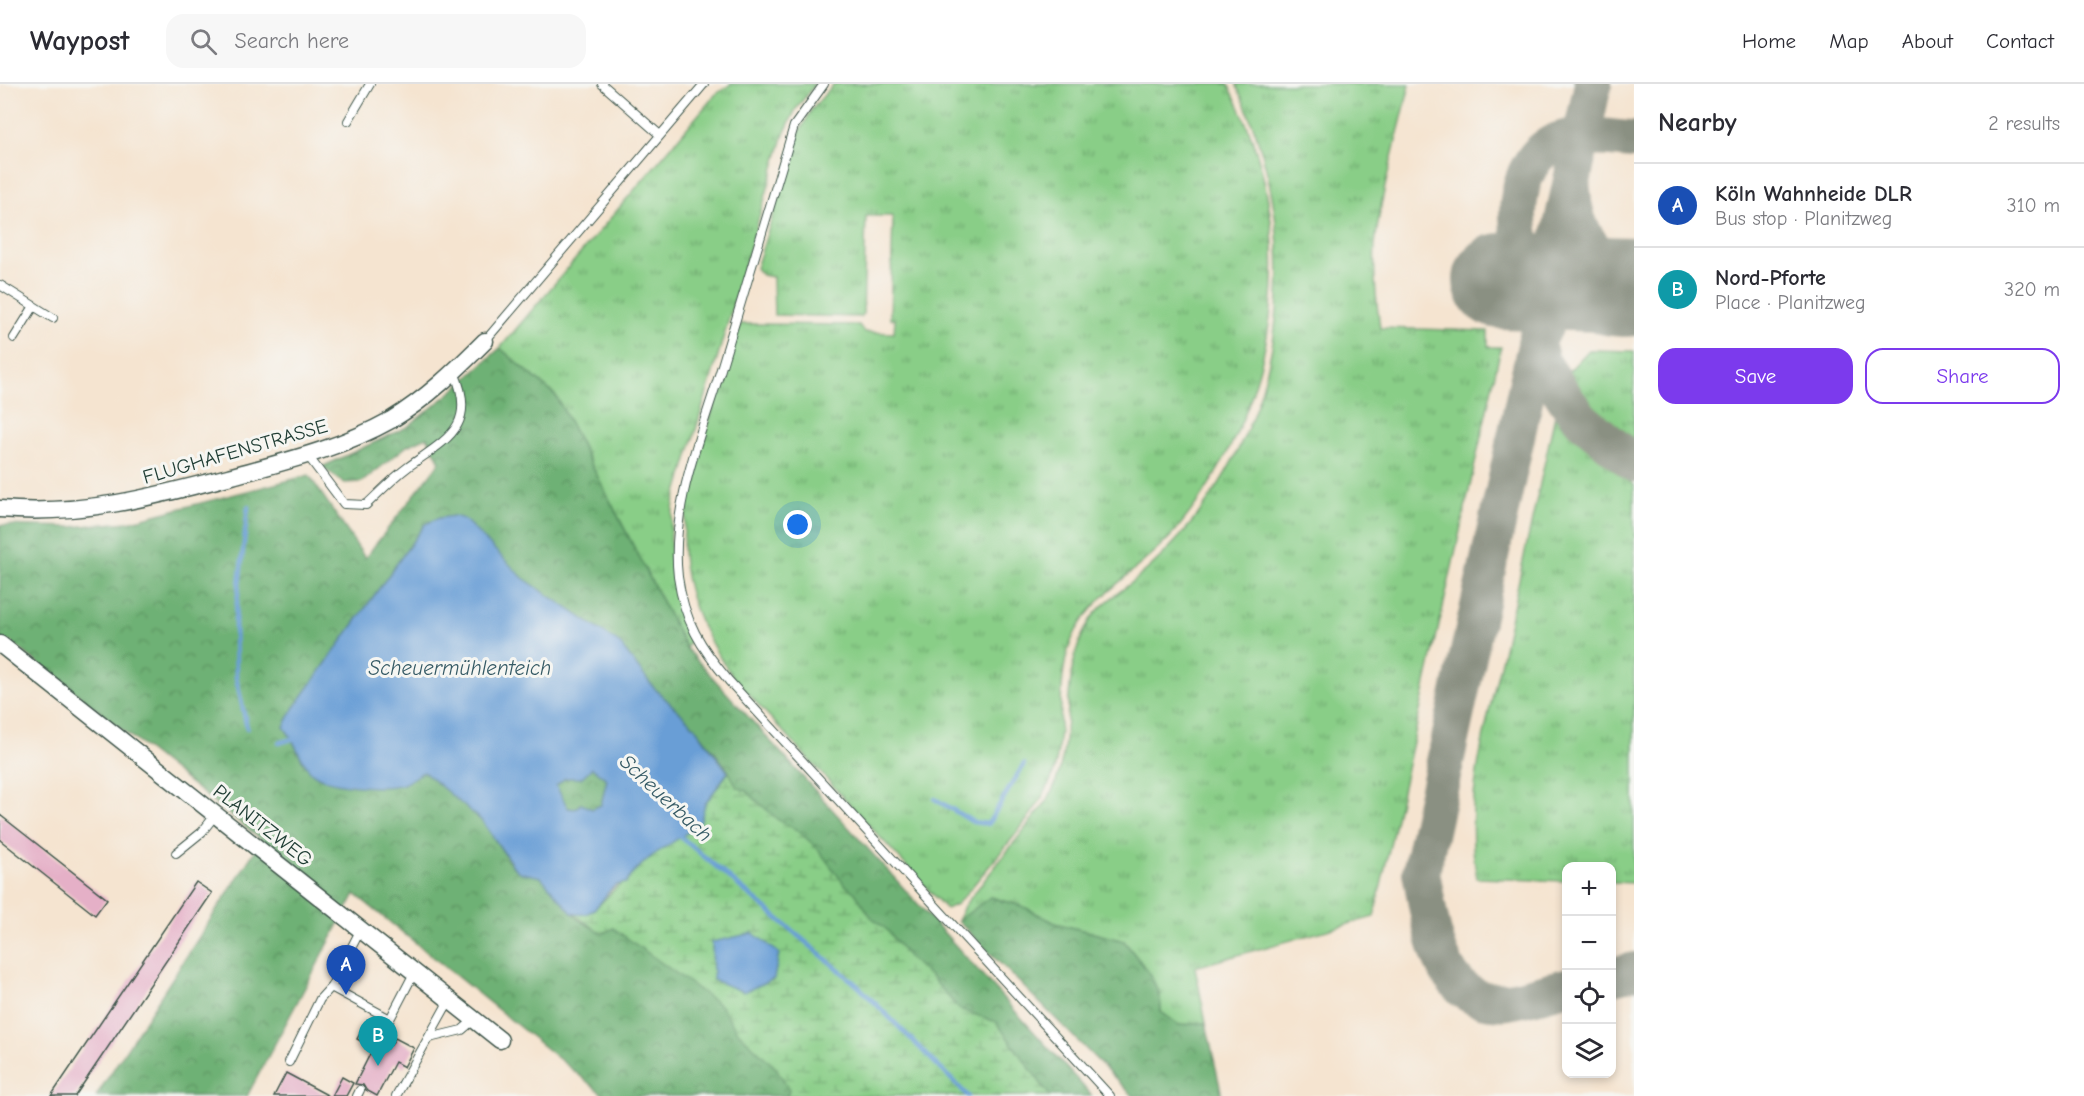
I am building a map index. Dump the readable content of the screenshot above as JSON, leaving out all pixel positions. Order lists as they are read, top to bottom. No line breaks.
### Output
{"streets":{"street":["FLUGHAFENSTRASSE","PLANITZWEG"]},"water":["Scheuermühlenteich","Scheuerbach"],"page":{"header":"Waypost","search":"Search here","nav":["Home","Map","About","Contact"],"heading":["Nearby","2 results"],"list":[{"mark":"A","name":"Köln Wahnheide DLR","note":"Bus stop · Planitzweg","value":"310 m"},{"mark":"B","name":"Nord-Pforte","note":"Place · Planitzweg","value":"320 m"}],"buttons":["Save","Share"],"map_buttons":["+","−"],"pins":["A","B"]}}
